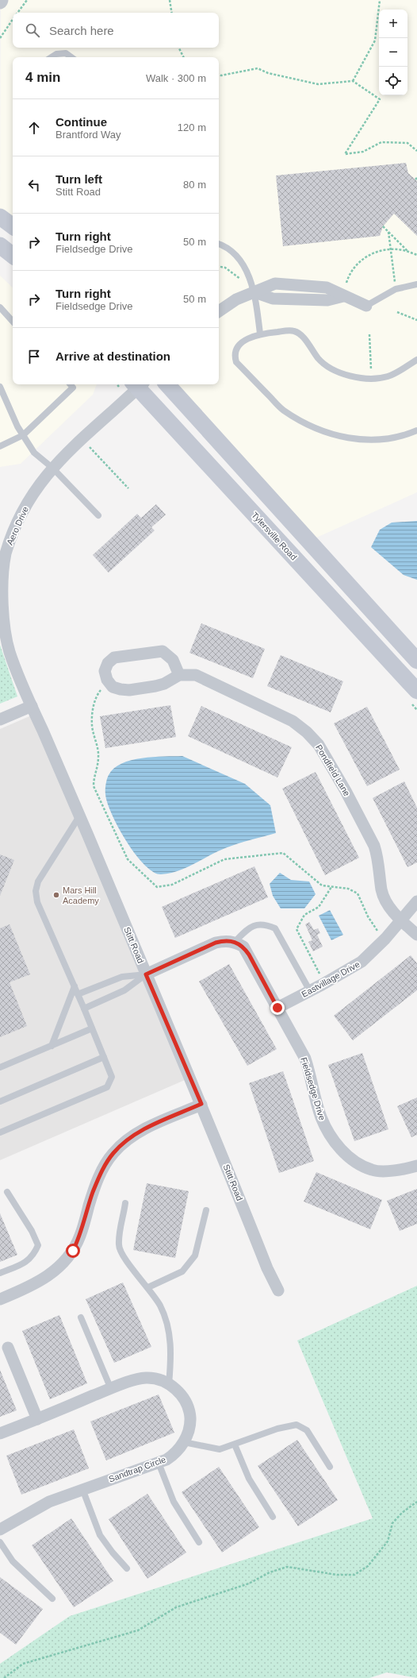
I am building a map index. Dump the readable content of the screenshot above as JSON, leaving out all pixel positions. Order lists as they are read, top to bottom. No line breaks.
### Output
{"streets":{"main road":["Tylersville Road"],"street":["Aero Drive","Pondfield Lane","Stitt Road","Eastvillage Drive","Fieldsedge Drive","Sandtrap Circle"]},"crossings":[["Aero Drive","Tylersville Road"],["Aero Drive","Stitt Road"],["Pondfield Lane","Eastvillage Drive"],["Eastvillage Drive","Fieldsedge Drive"]],"places":["Mars Hill Academy"],"page":{"map_buttons":["+","−"],"search":"Search here","heading":["4 min","Walk · 300 m"],"list":[["Continue","Brantford Way","120 m"],["Turn left","Stitt Road","80 m"],["Turn right","Fieldsedge Drive","50 m"],["Turn right","Fieldsedge Drive","50 m"],"Arrive at destination"]}}
